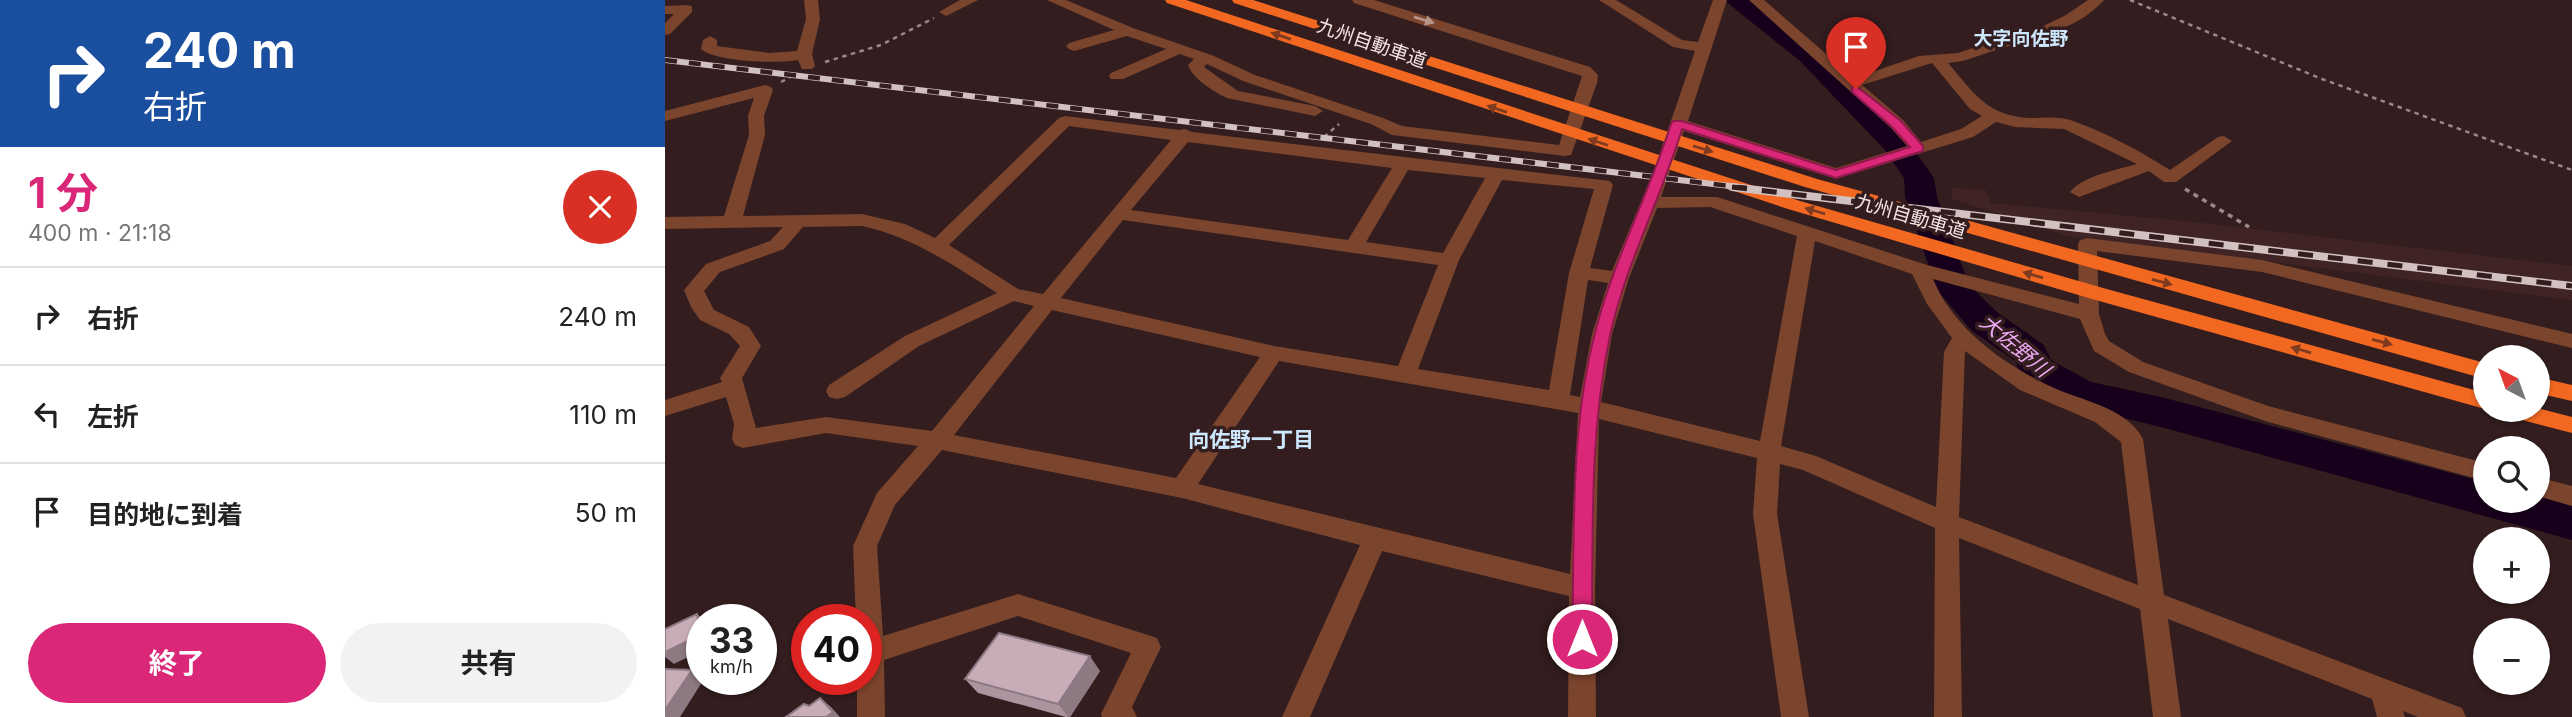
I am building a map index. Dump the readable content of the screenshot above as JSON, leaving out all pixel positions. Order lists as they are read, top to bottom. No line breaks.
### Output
{"streets":{"highway":["九州自動車道"]},"districts":["大字向佐野","向佐野一丁目"],"water":["大佐野川"],"north":"top left","page":{"turn":["240 m","右折"],"heading":["1 分","400 m · 21:18"],"list":[{"name":"右折","value":"240 m"},{"name":"左折","value":"110 m"},{"name":"目的地に到着","value":"50 m"}],"map_buttons":["+","−"],"speed":"33 km/h","limit":"40","buttons":["終了","共有"]}}
